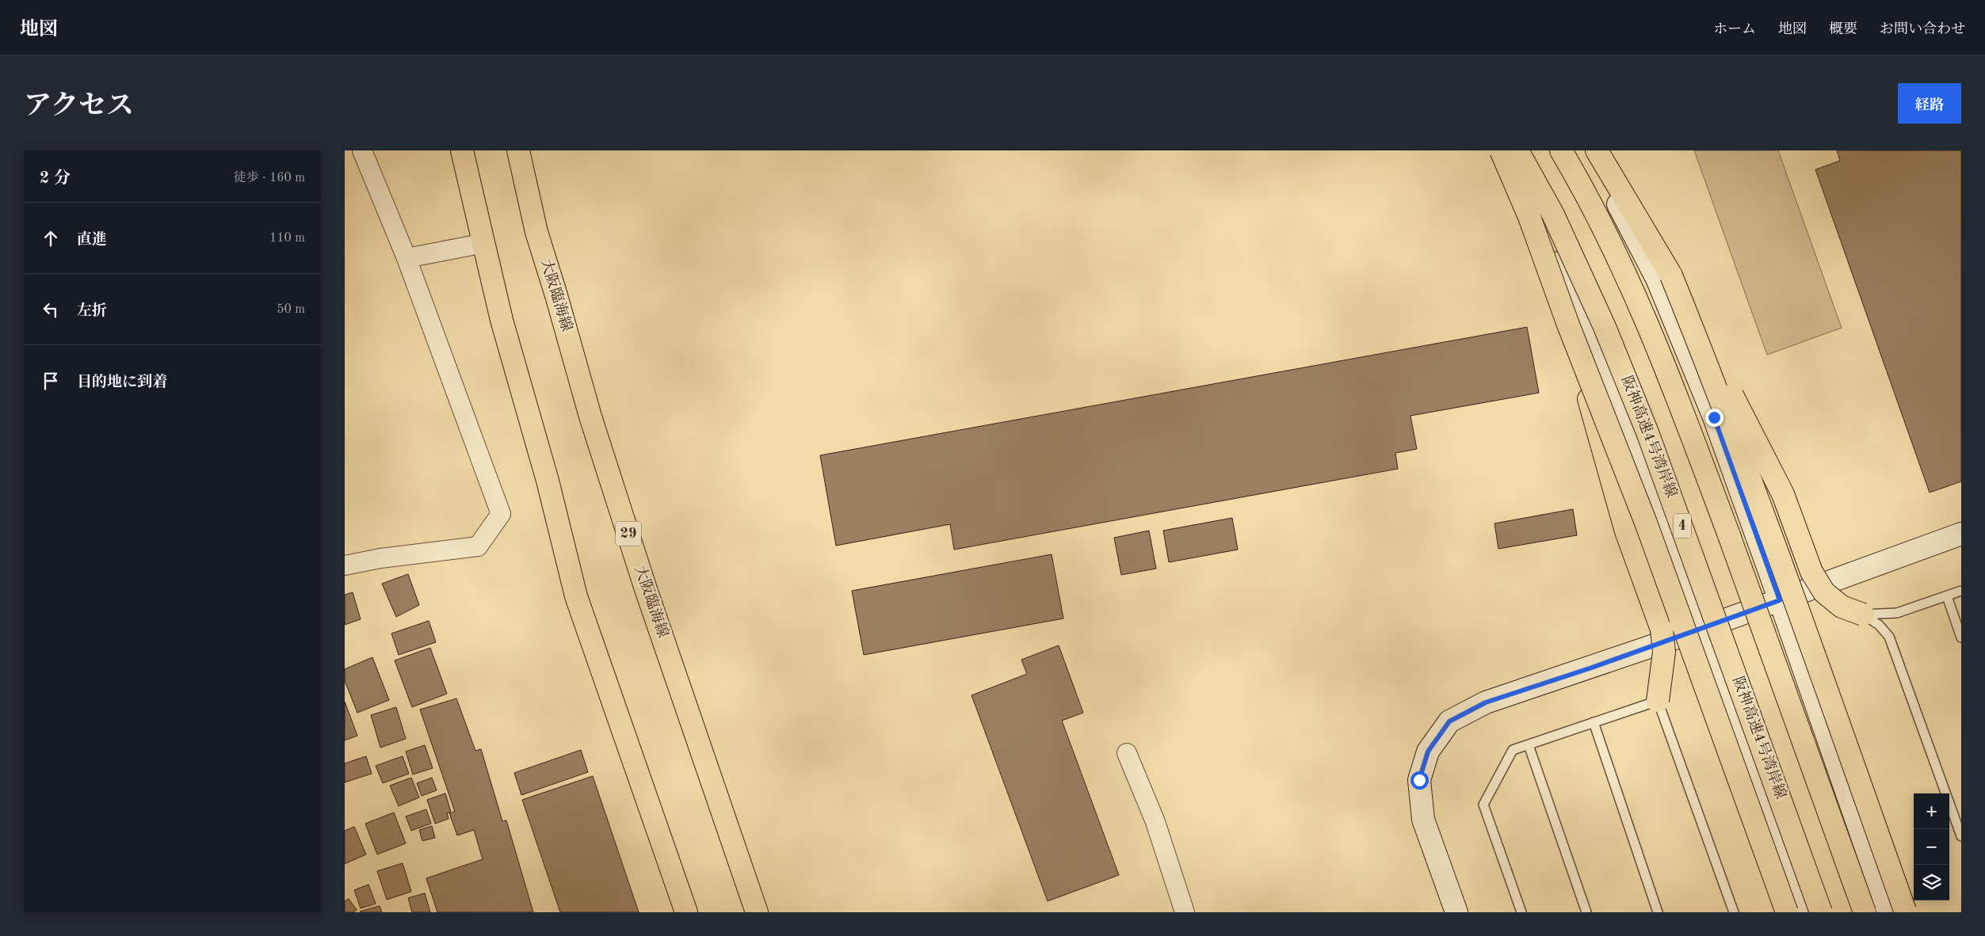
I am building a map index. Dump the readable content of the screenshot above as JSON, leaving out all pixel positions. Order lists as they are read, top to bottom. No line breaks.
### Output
{"streets":{"main road":["大阪臨海線","阪神高速4号湾岸線","4","29"]},"page":{"header":"地図","nav":["ホーム","地図","概要","お問い合わせ"],"title":"アクセス","buttons":"経路","heading":["2 分","徒歩 · 160 m"],"list":[["直進","110 m"],["左折","50 m"],"目的地に到着"],"map_buttons":["+","−"]}}
